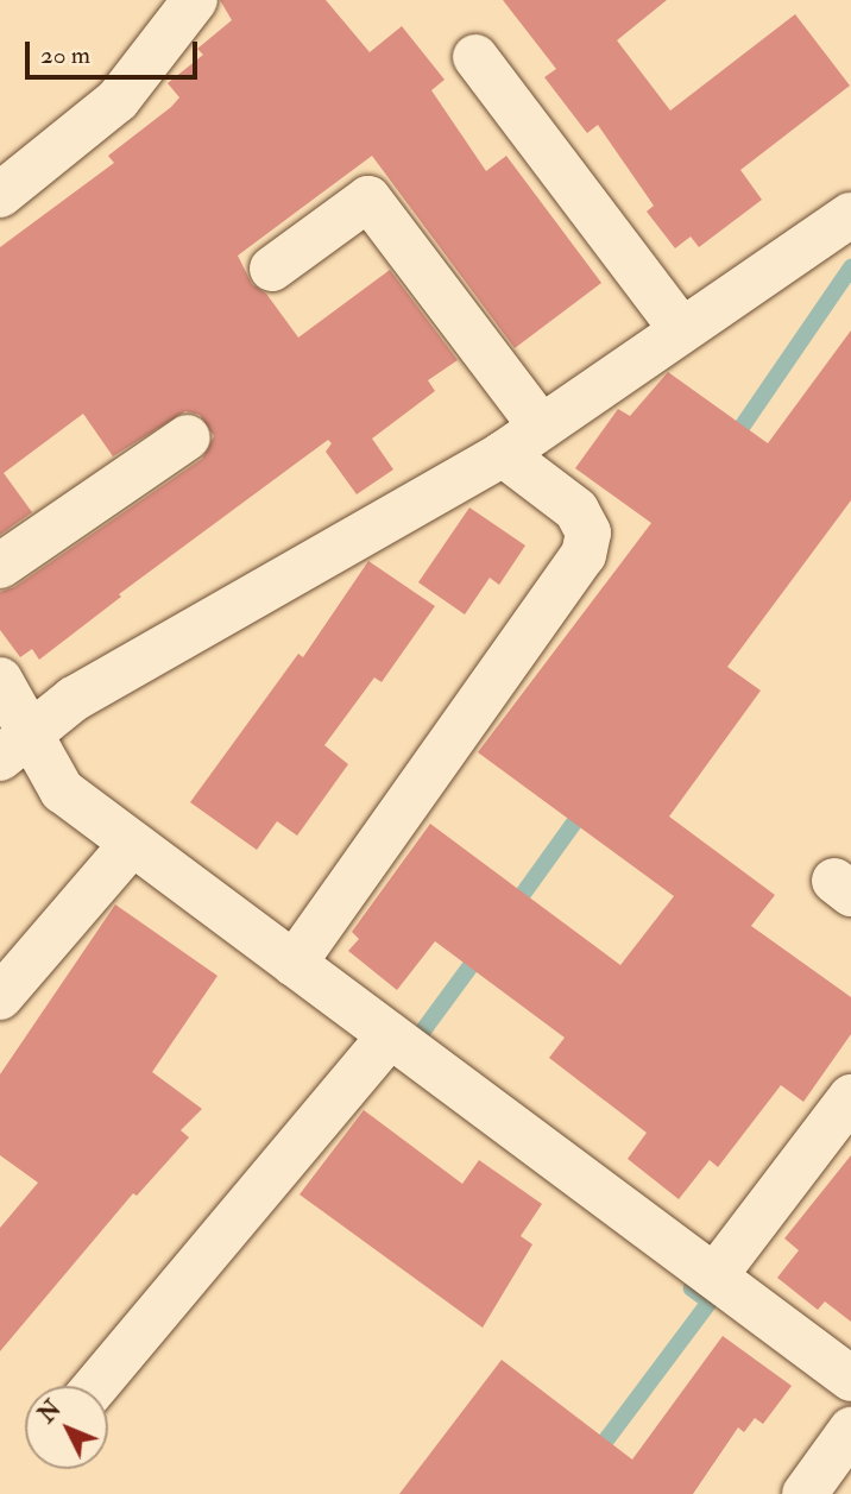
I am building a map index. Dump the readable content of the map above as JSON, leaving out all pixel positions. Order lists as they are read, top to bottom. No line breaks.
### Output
{"scale_bar":"20 m","north":"top left"}
